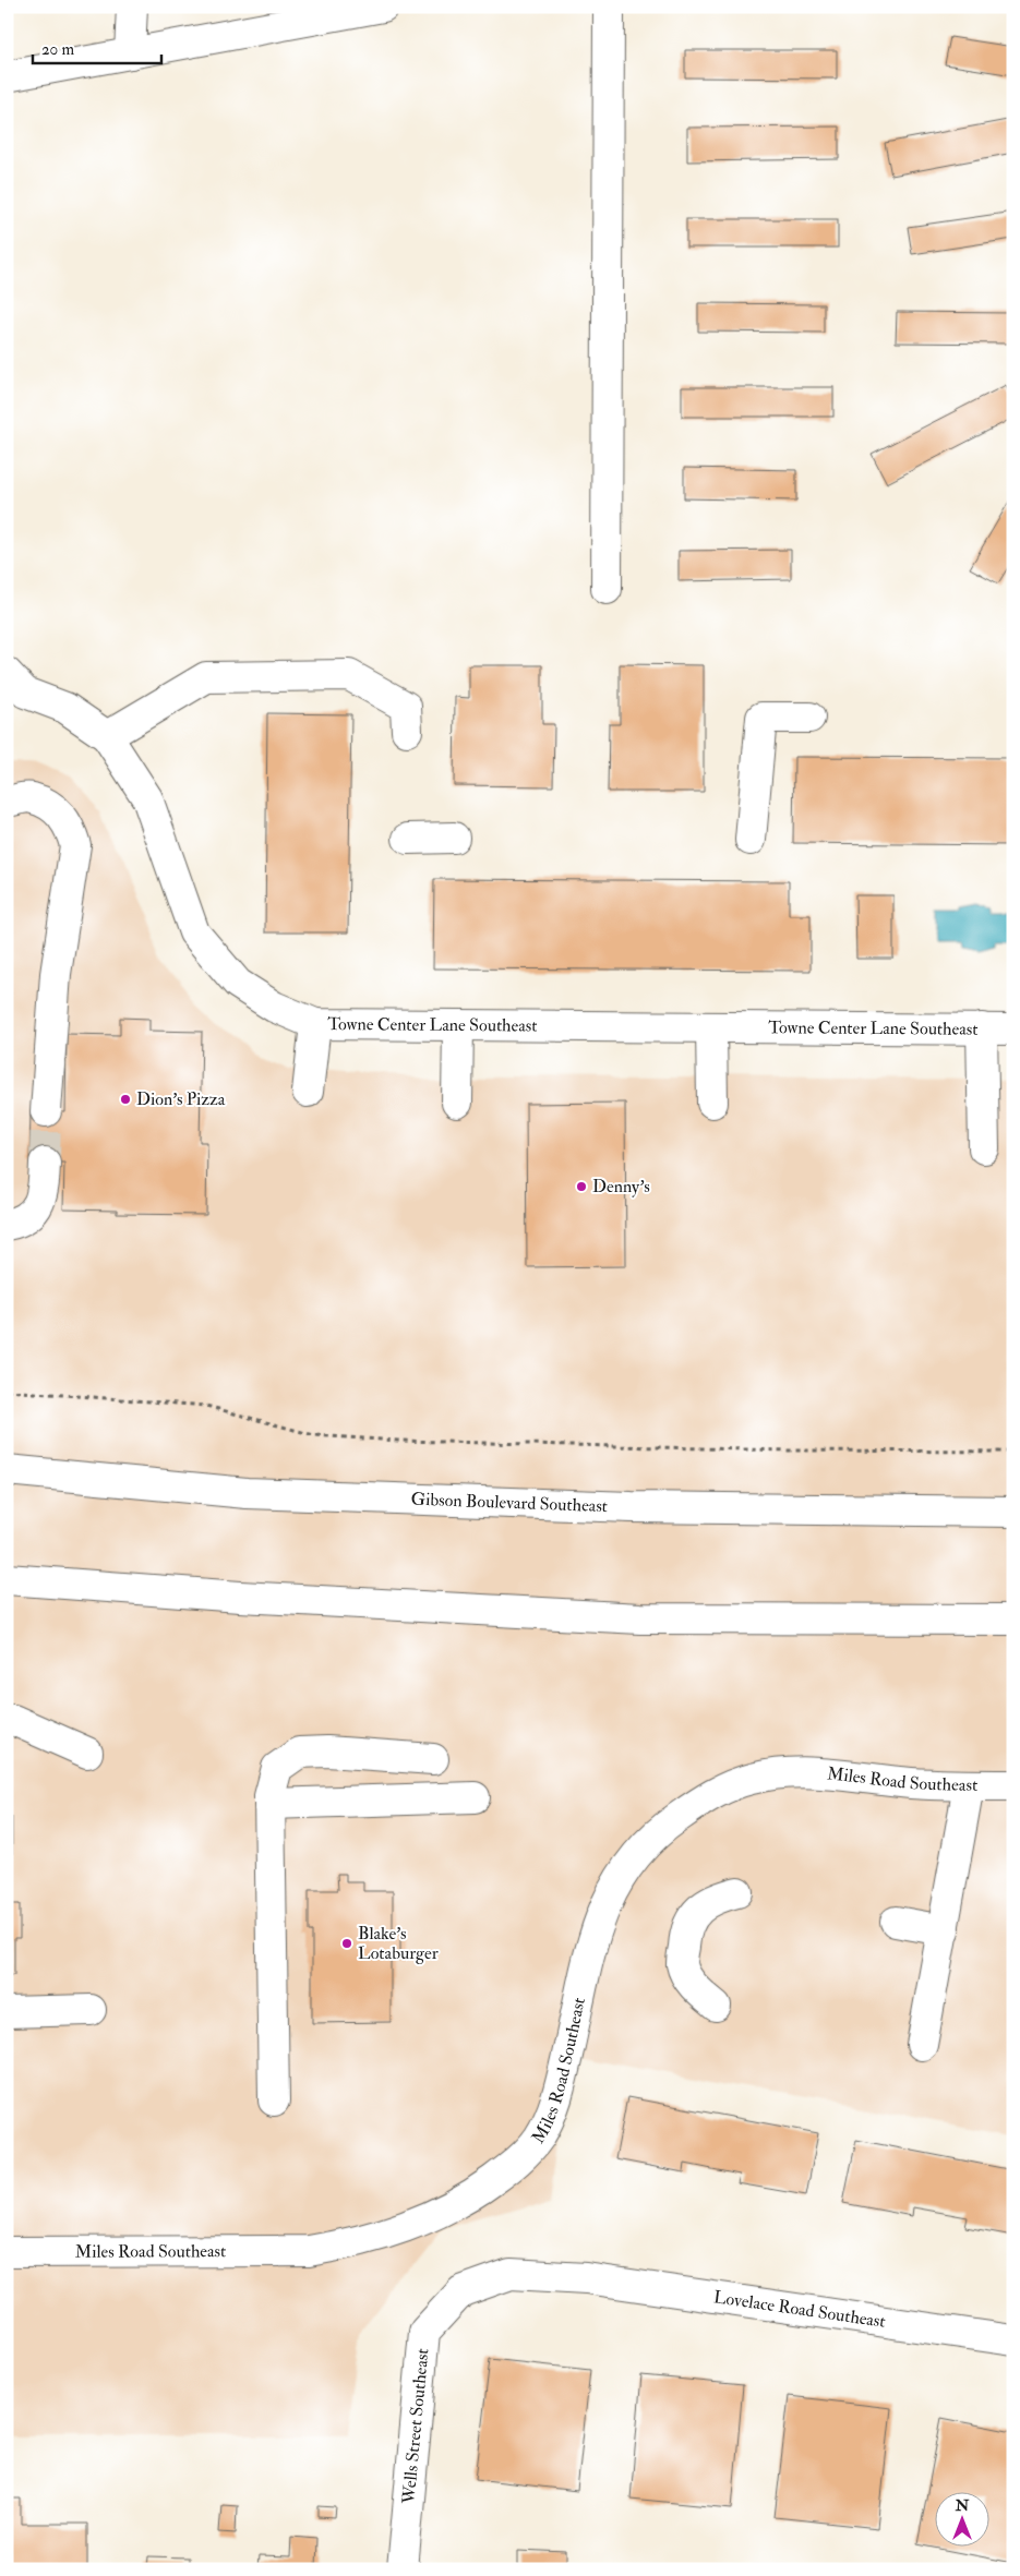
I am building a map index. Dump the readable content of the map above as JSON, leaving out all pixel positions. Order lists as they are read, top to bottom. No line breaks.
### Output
{"streets":{"street":["Towne Center Lane Southeast","Gibson Boulevard Southeast","Miles Road Southeast","Lovelace Road Southeast","Wells Street Southeast"]},"crossings":[["Lovelace Road Southeast","Wells Street Southeast"]],"places":["Dion's Pizza","Denny's","Blake's Lotaburger"],"scale_bar":"20 m","north":"top"}
